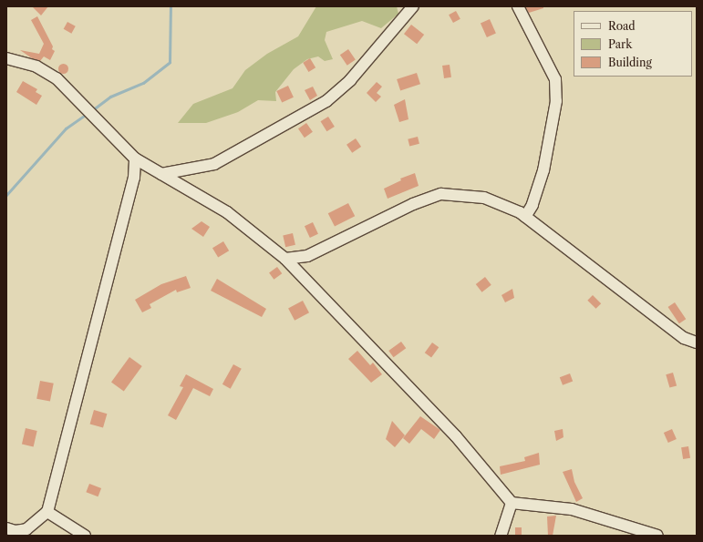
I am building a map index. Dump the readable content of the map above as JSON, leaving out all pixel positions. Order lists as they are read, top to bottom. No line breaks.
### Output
{"legend":["Road","Park","Building"]}
